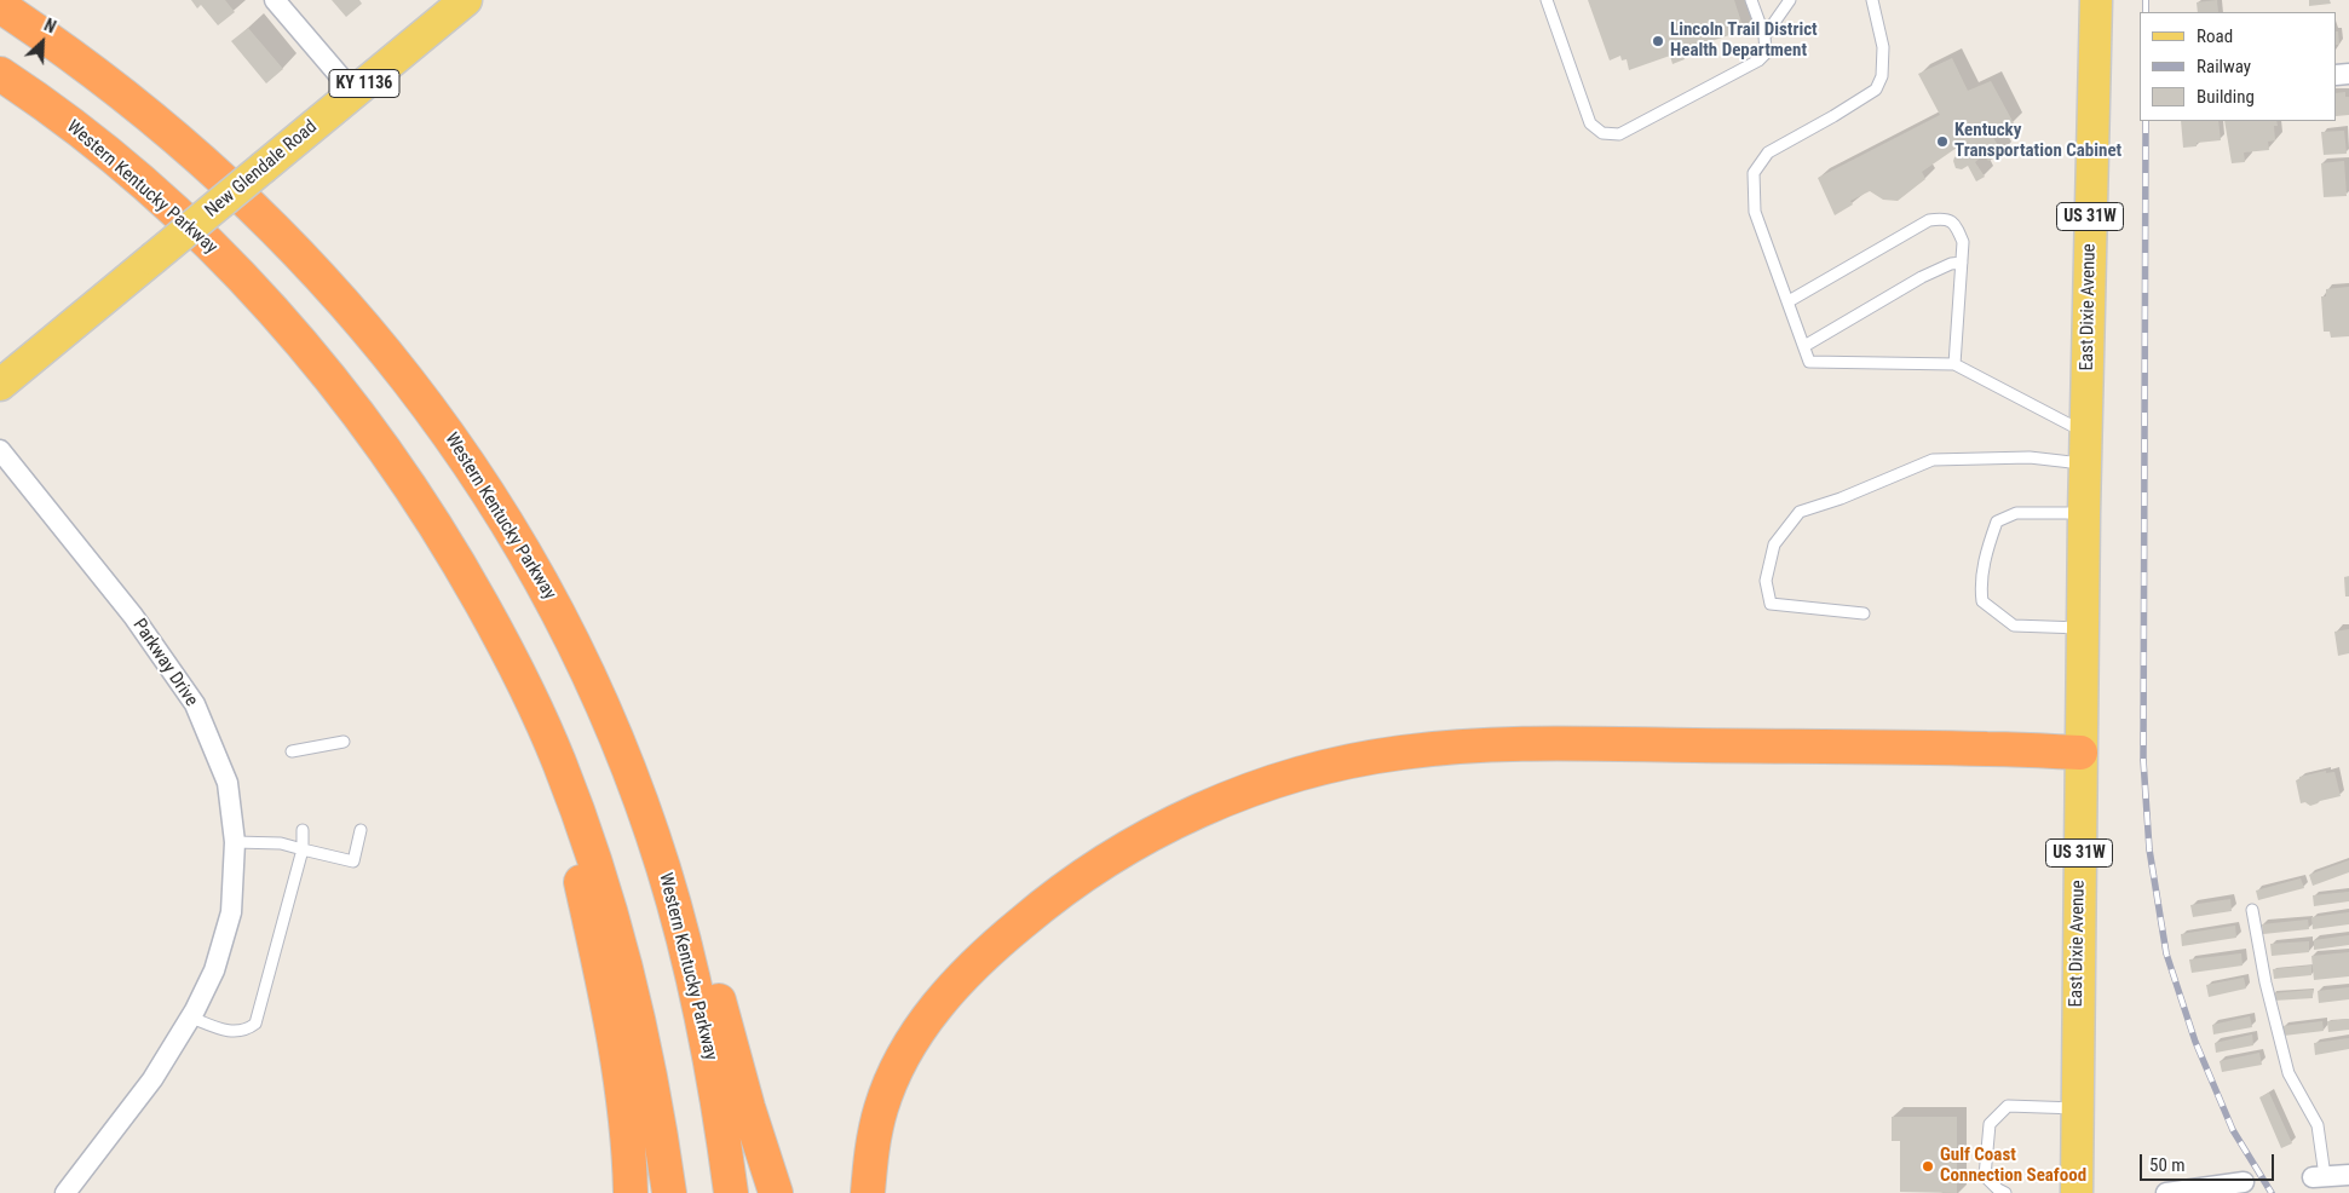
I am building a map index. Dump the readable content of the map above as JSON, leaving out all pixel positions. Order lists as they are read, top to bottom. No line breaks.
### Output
{"streets":{"highway":["Western Kentucky Parkway"],"main road":["KY 1136","New Glendale Road","US 31W","East Dixie Avenue"],"street":["Parkway Drive"]},"crossings":[["US 31W","East Dixie Avenue"]],"places":["Lincoln Trail District Health Department","Kentucky Transportation Cabinet","Gulf Coast Connection Seafood"],"legend":["Road","Railway","Building"],"scale_bar":"50 m","north":"top right"}
